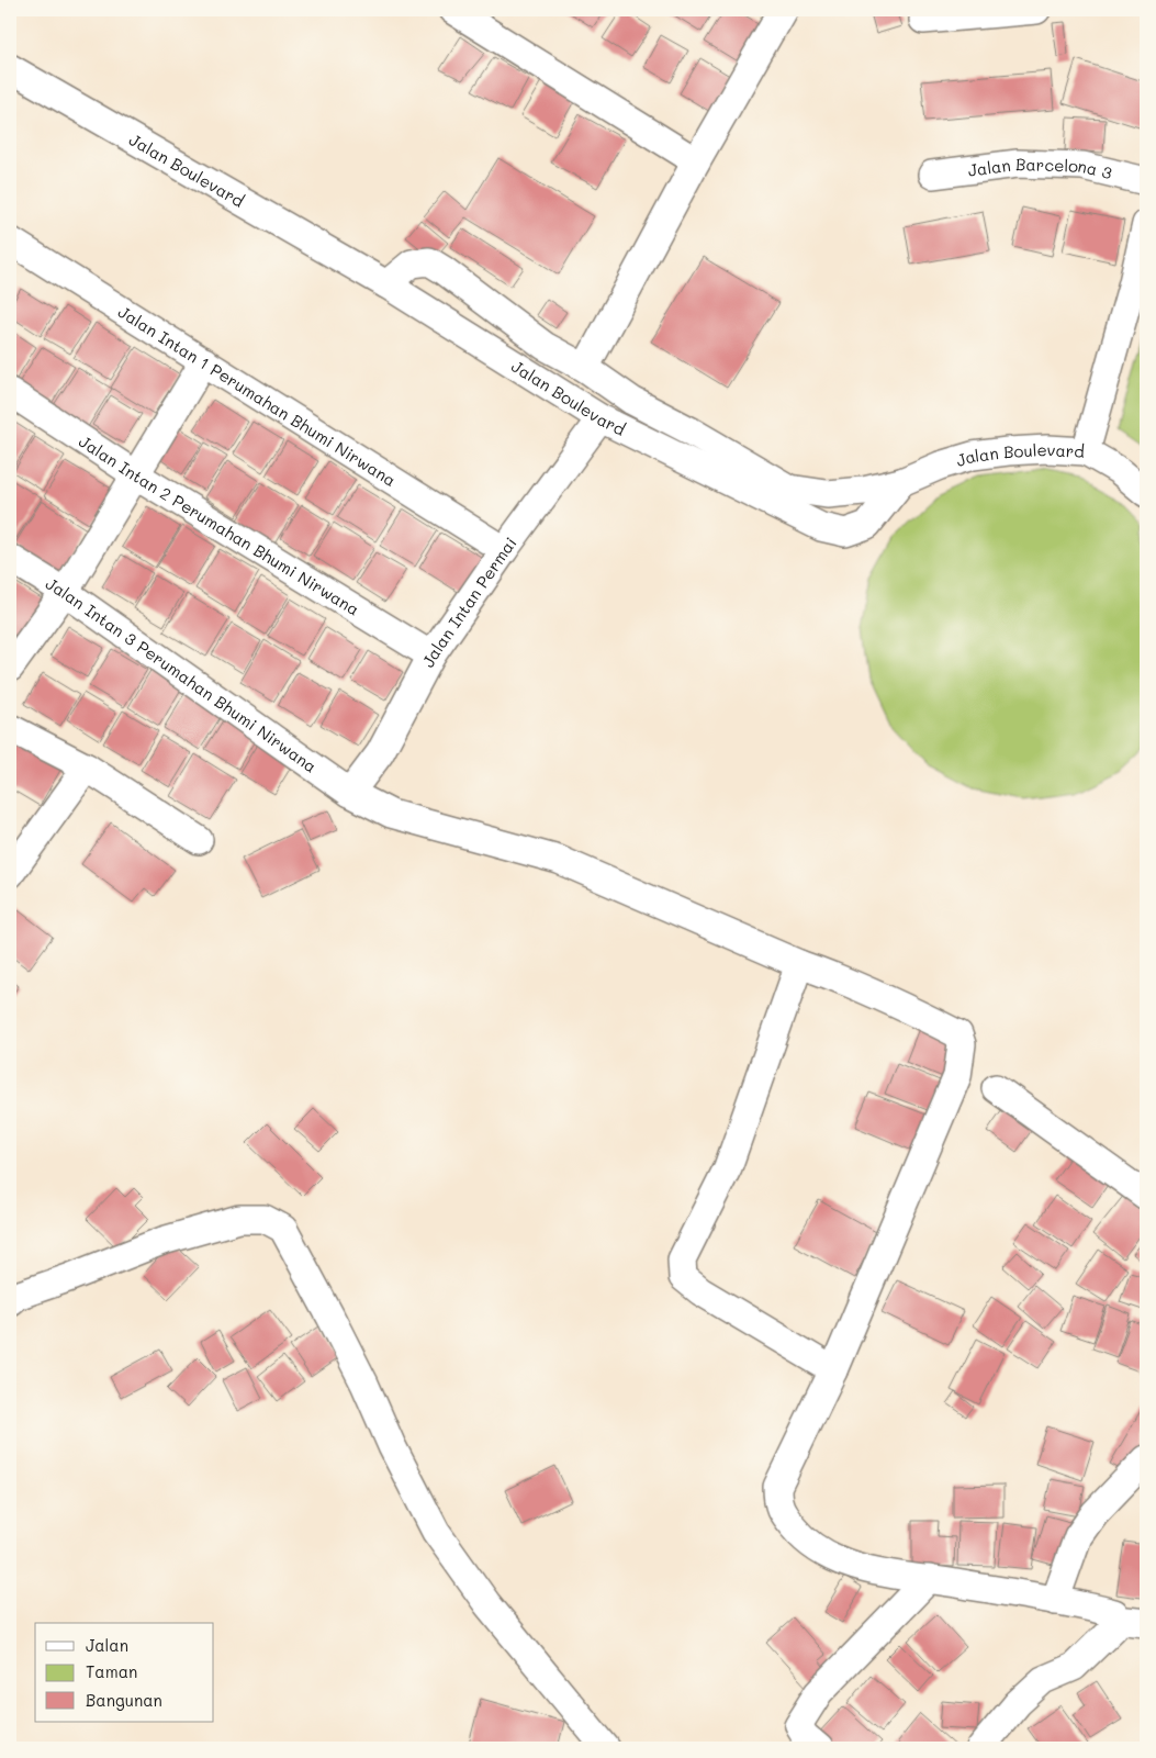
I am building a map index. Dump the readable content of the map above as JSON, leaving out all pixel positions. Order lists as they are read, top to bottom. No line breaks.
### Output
{"streets":{"street":["Jalan Boulevard","Jalan Barcelona 3","Jalan Intan 1 Perumahan Bhumi Nirwana","Jalan Intan 2 Perumahan Bhumi Nirwana","Jalan Intan Permai","Jalan Intan 3 Perumahan Bhumi Nirwana"]},"crossings":[["Jalan Boulevard","Jalan Intan Permai"],["Jalan Intan 1 Perumahan Bhumi Nirwana","Jalan Intan Permai"],["Jalan Intan 2 Perumahan Bhumi Nirwana","Jalan Intan Permai"],["Jalan Intan Permai","Jalan Intan 3 Perumahan Bhumi Nirwana"]],"legend":["Jalan","Taman","Bangunan"]}
